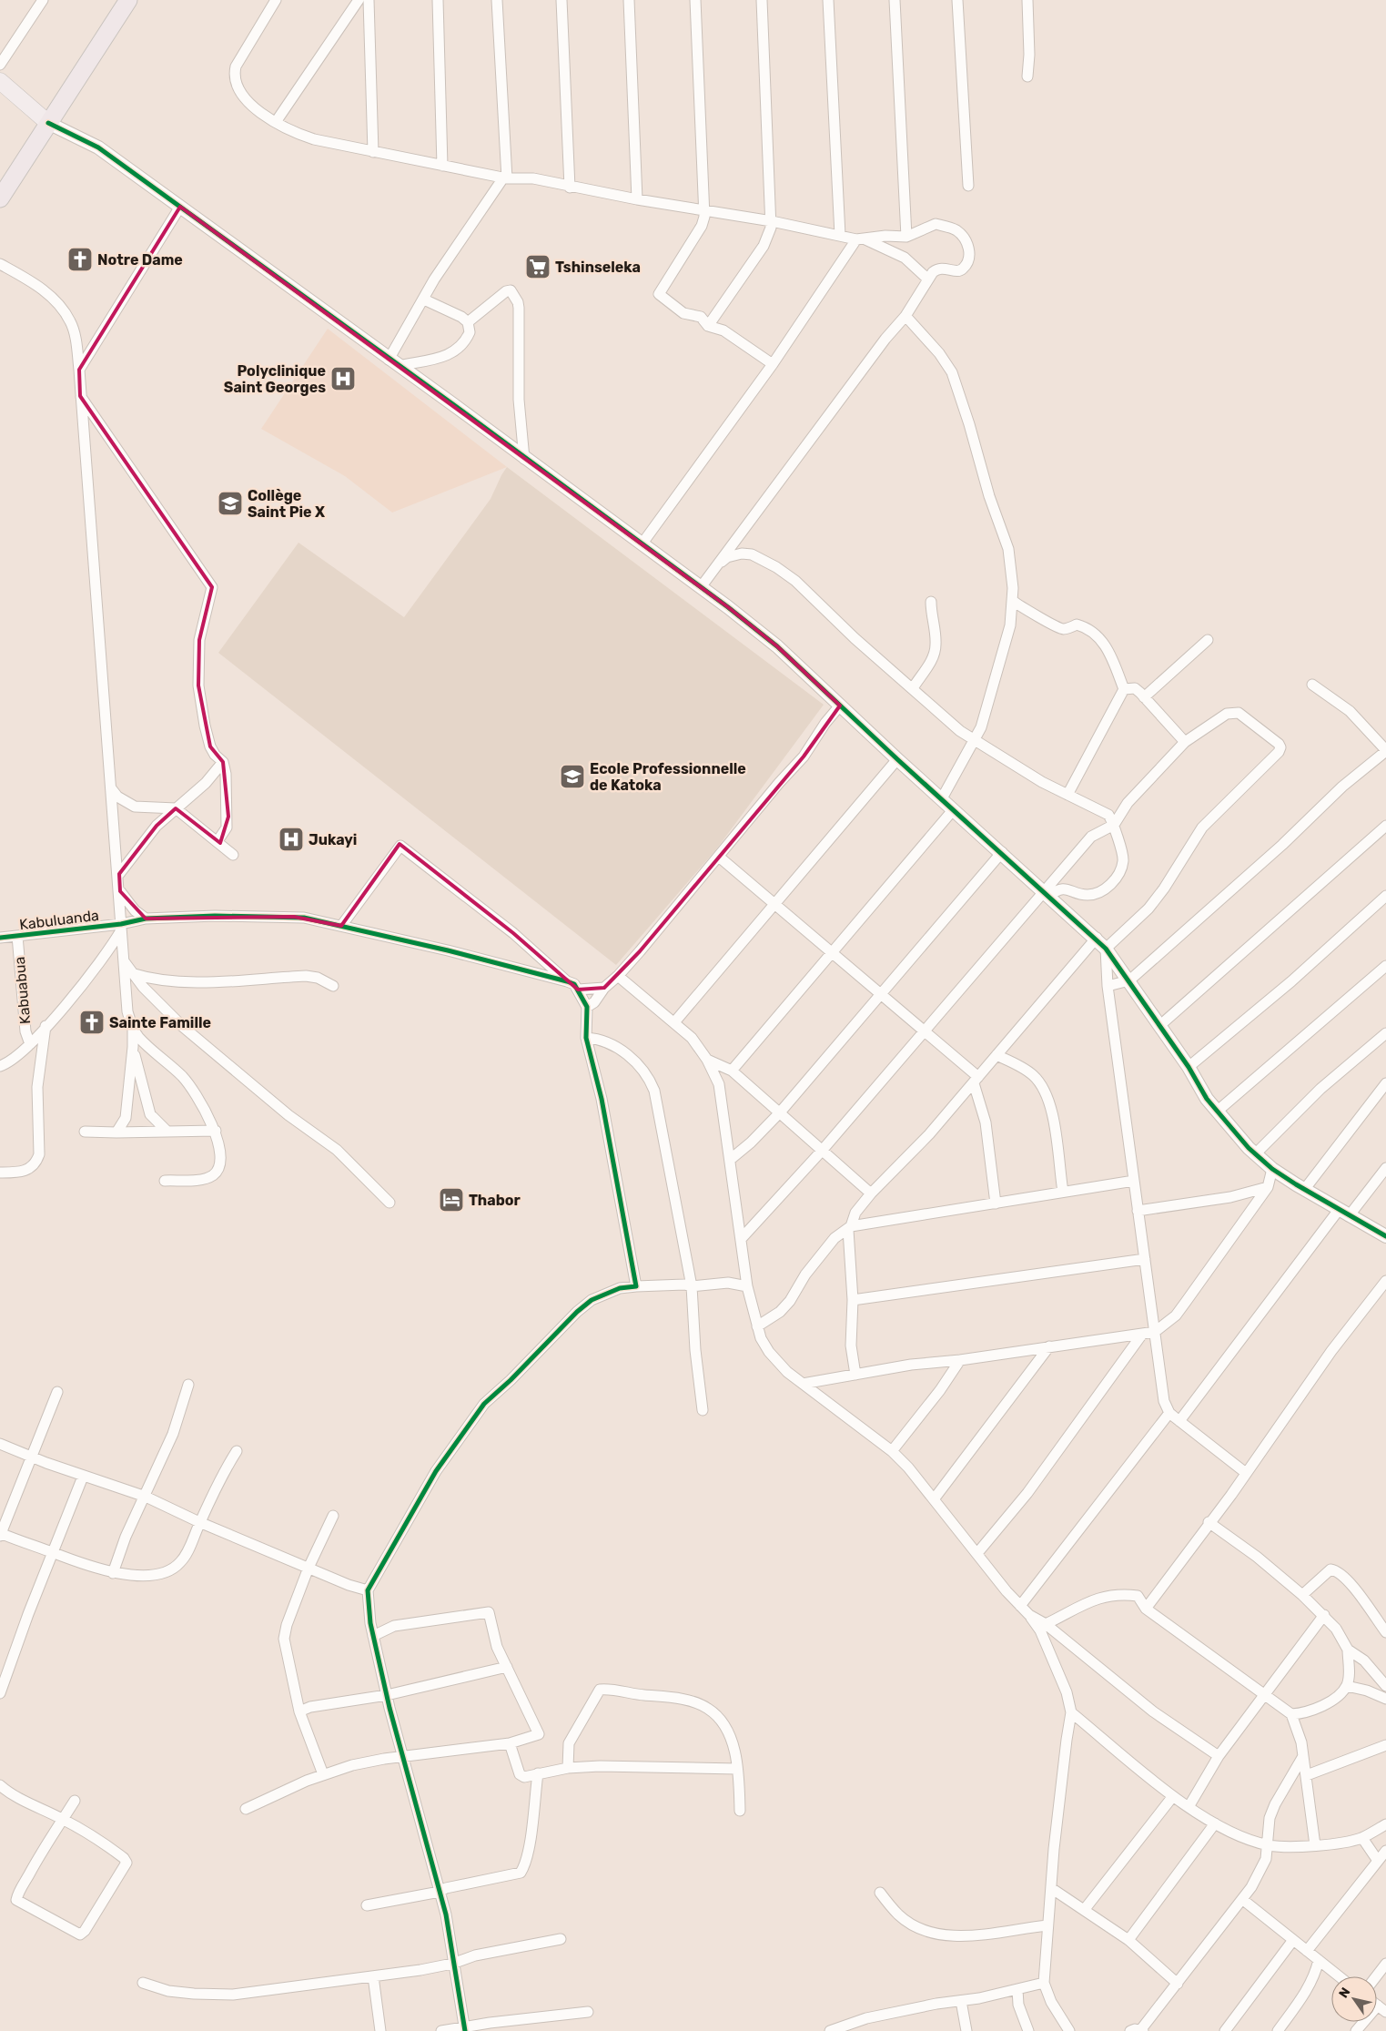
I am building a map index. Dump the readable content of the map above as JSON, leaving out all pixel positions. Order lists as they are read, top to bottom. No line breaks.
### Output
{"streets":{"street":["Kabuluanda","Kabuabua"]},"crossings":[["Kabuluanda","Kabuabua"]],"places":{"church":["Notre Dame","Sainte Famille"],"supermarket":["Tshinseleka"],"hospital":["Polyclinique Saint Georges","Jukayi"],"school or university":["Collège Saint Pie X","Ecole Professionnelle de Katoka"],"hotel":["Thabor"]},"north":"top left"}
